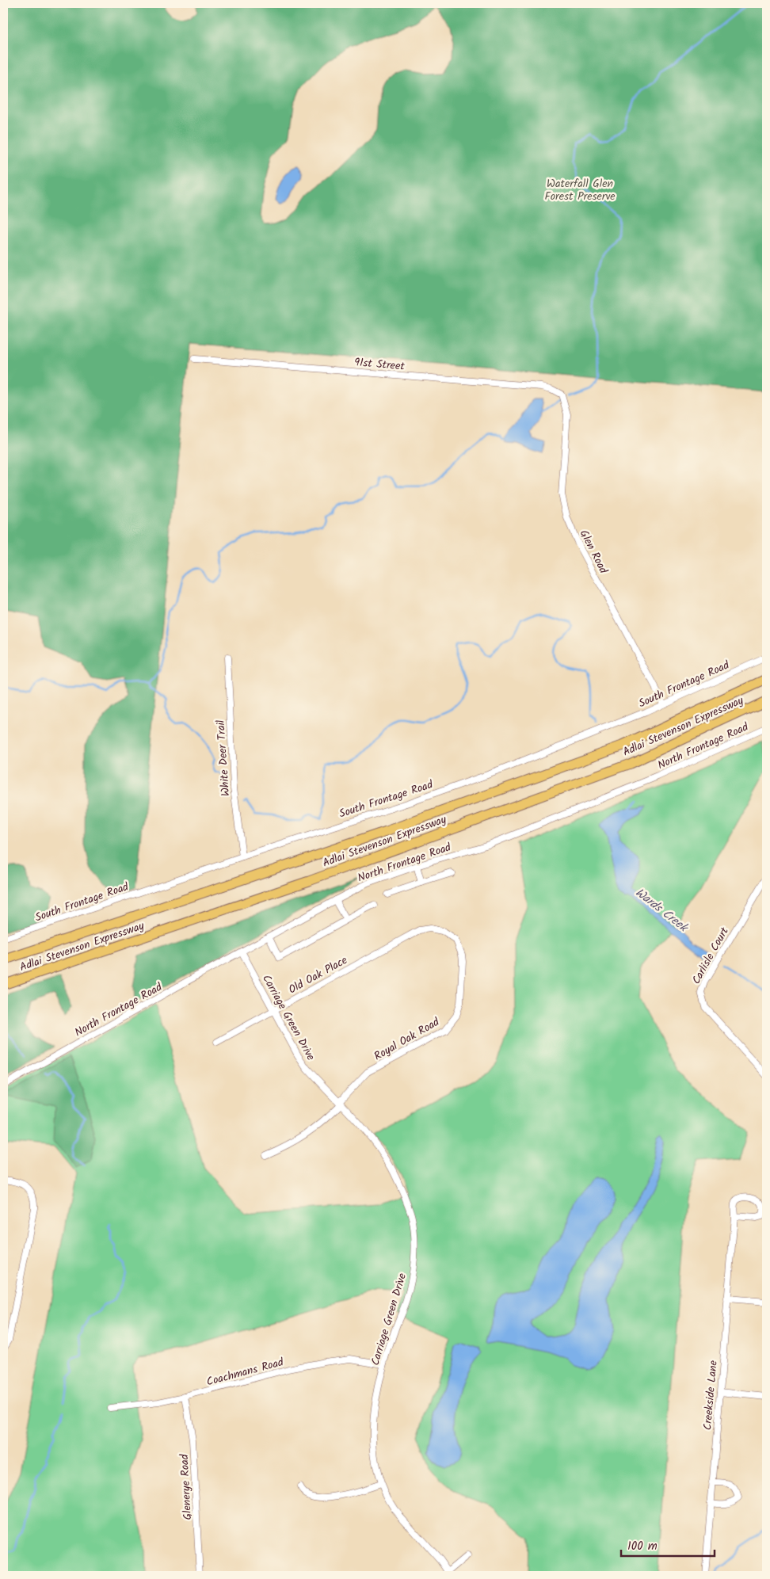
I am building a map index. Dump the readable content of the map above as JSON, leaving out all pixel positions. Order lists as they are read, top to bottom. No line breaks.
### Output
{"streets":{"highway":["Adlai Stevenson Expressway"],"street":["91st Street","Glen Road","South Frontage Road","North Frontage Road","White Deer Trail","Carlisle Court","Old Oak Place","Carriage Green Drive","Royal Oak Road","Coachmans Road","Creekside Lane","Glenerye Road"]},"crossings":[["91st Street","Glen Road"],["Glen Road","South Frontage Road"],["South Frontage Road","White Deer Trail"],["North Frontage Road","Carriage Green Drive"],["Old Oak Place","Carriage Green Drive"],["Old Oak Place","Royal Oak Road"],["Carriage Green Drive","Royal Oak Road"],["Carriage Green Drive","Coachmans Road"],["Coachmans Road","Glenerye Road"]],"water":["Wards Creek"],"parks":["Waterfall Glen Forest Preserve"],"scale_bar":"100 m"}
